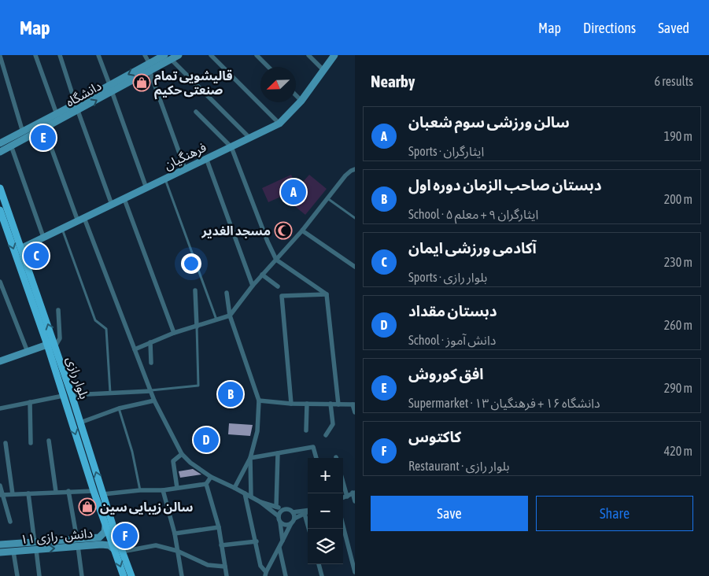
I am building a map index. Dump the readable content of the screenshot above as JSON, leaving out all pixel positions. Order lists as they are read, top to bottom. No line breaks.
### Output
{"streets":{"main road":["بلوار رازی"],"street":["دانشگاه","فرهنگیان","دانش - رازی ۱۱"]},"crossings":[["فرهنگیان","بلوار رازی"],["بلوار رازی","دانش - رازی ۱۱"]],"places":{"shop":["قالیشویی تمام صنعتی حکیم","سالن زیبایی سین"],"mosque":["مسجد الغدیر"]},"north":"bottom left","page":{"header":"Map","nav":["Map","Directions","Saved"],"heading":["Nearby","6 results"],"list":[{"mark":"A","name":"سالن ورزشی سوم شعبان","note":"Sports · ایثارگران","value":"190 m"},{"mark":"B","name":"دبستان صاحب الزمان دوره اول","note":"School · ایثارگران ۹ + معلم ۵","value":"200 m"},{"mark":"C","name":"آکادمی ورزشی ایمان","note":"Sports · بلوار رازی","value":"230 m"},{"mark":"D","name":"دبستان مقداد","note":"School · دانش آموز","value":"260 m"},{"mark":"E","name":"افق کوروش","note":"Supermarket · دانشگاه ۱۶ + فرهنگیان ۱۳","value":"290 m"},{"mark":"F","name":"کاکتوس","note":"Restaurant · بلوار رازی","value":"420 m"}],"pins":["E","A","C","B","D","F"],"map_buttons":["+","−"],"buttons":["Save","Share"]}}
